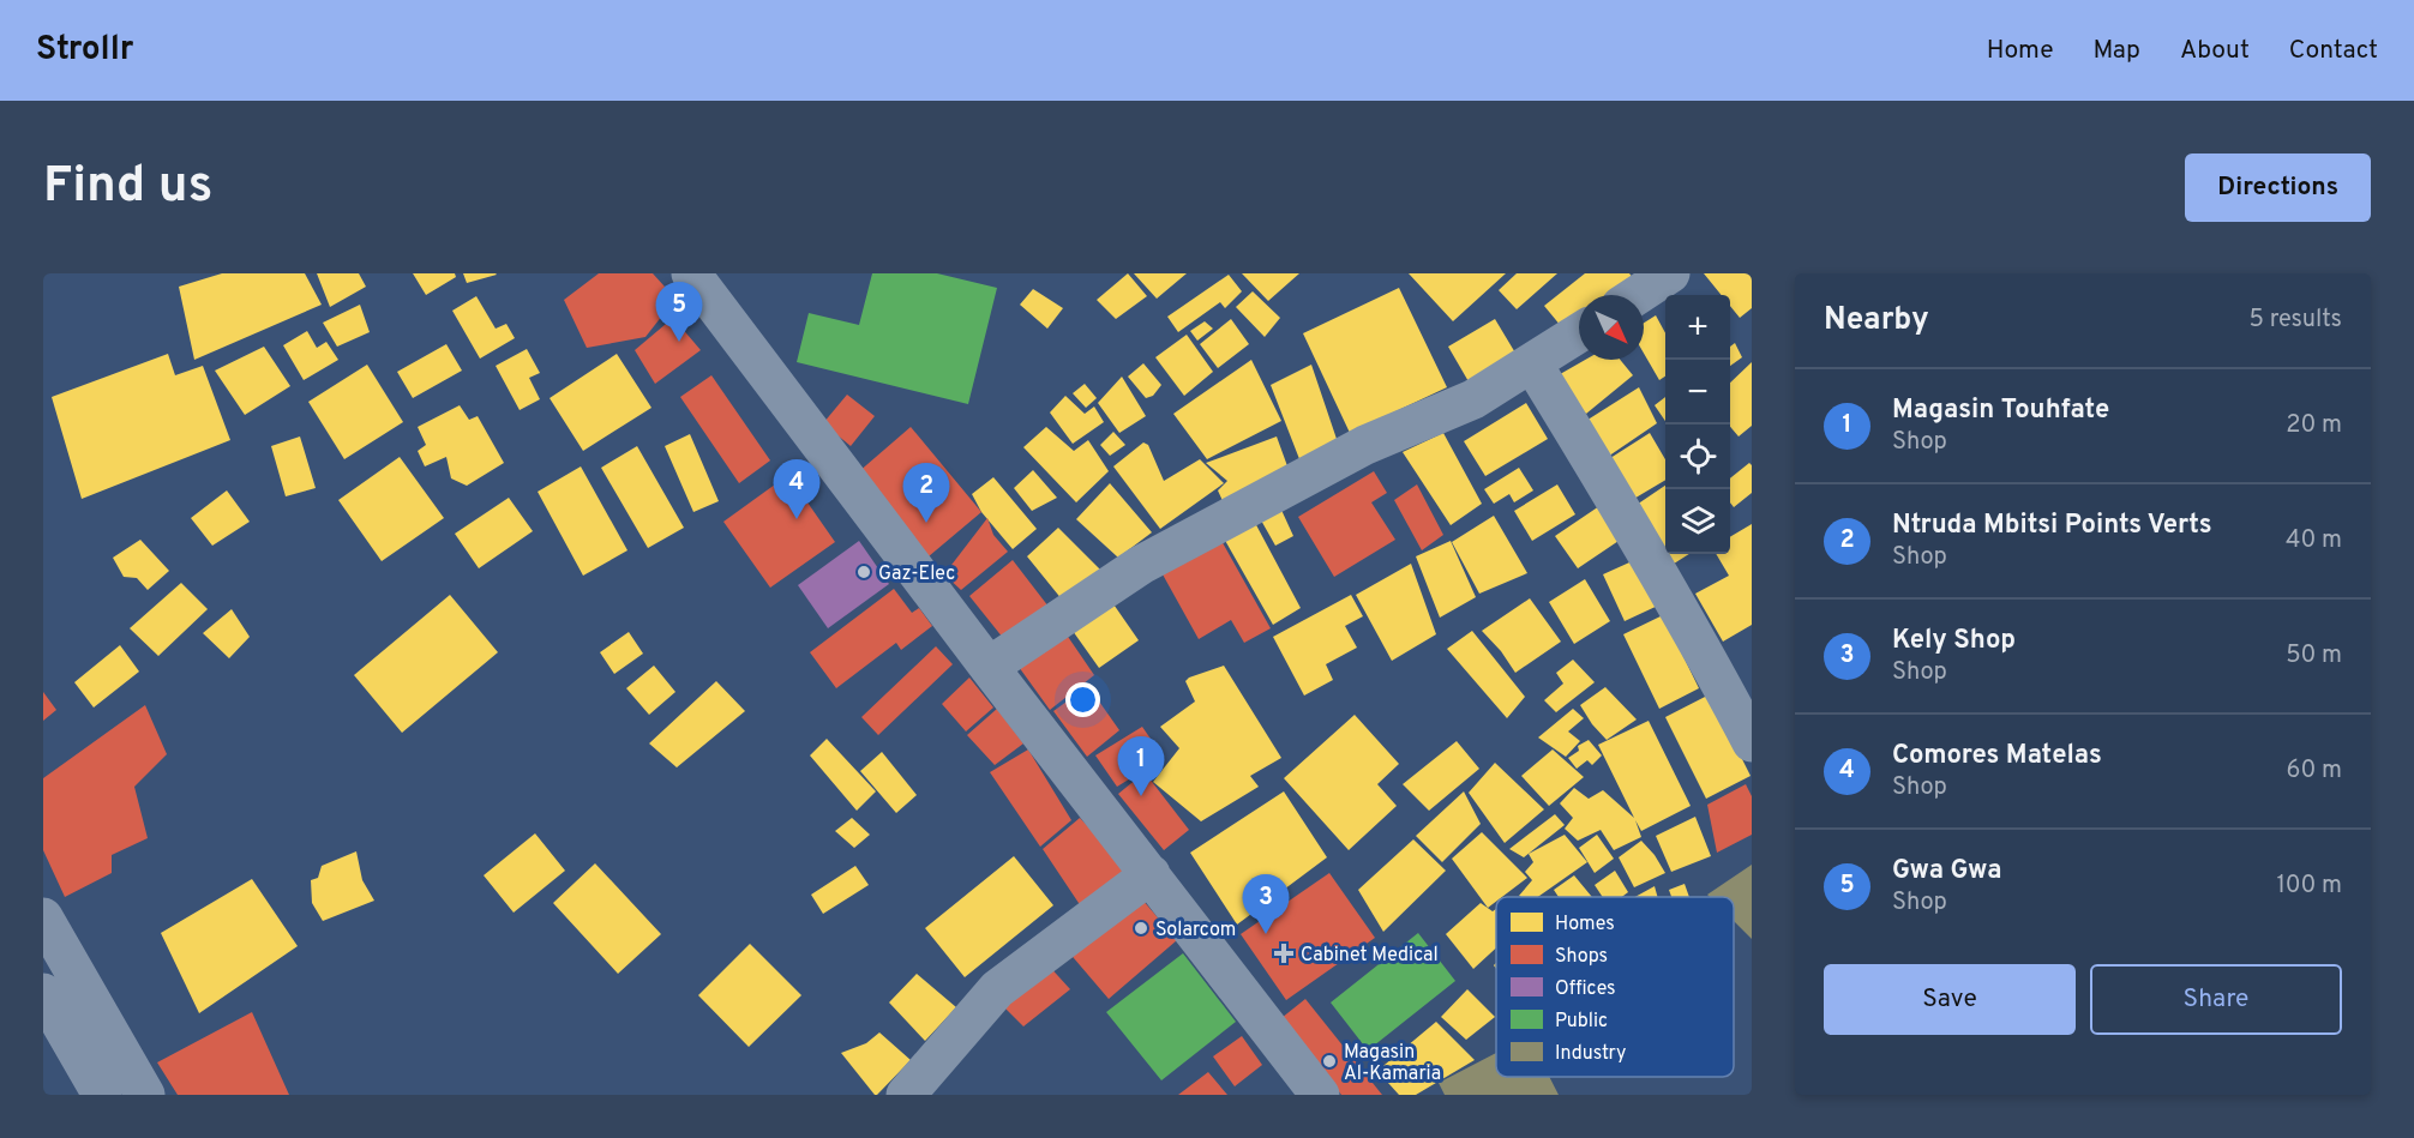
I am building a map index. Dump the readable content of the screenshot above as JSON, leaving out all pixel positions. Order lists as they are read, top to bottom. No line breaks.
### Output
{"places":{"other":["Gaz-Elec","Solarcom","Magasin Al-Kamaria"],"health":["Cabinet Medical"]},"legend":["Homes","Shops","Offices","Public","Industry"],"north":"bottom right","page":{"header":"Strollr","nav":["Home","Map","About","Contact"],"buttons":["Directions",["Save","Share"]],"title":"Find us","heading":["Nearby","5 results"],"pins":["5","4","2","1","3"],"map_buttons":["+","−"],"list":[{"mark":"1","name":"Magasin Touhfate","note":"Shop","value":"20 m"},{"mark":"2","name":"Ntruda Mbitsi Points Verts","note":"Shop","value":"40 m"},{"mark":"3","name":"Kely Shop","note":"Shop","value":"50 m"},{"mark":"4","name":"Comores Matelas","note":"Shop","value":"60 m"},{"mark":"5","name":"Gwa Gwa","note":"Shop","value":"100 m"}]}}
